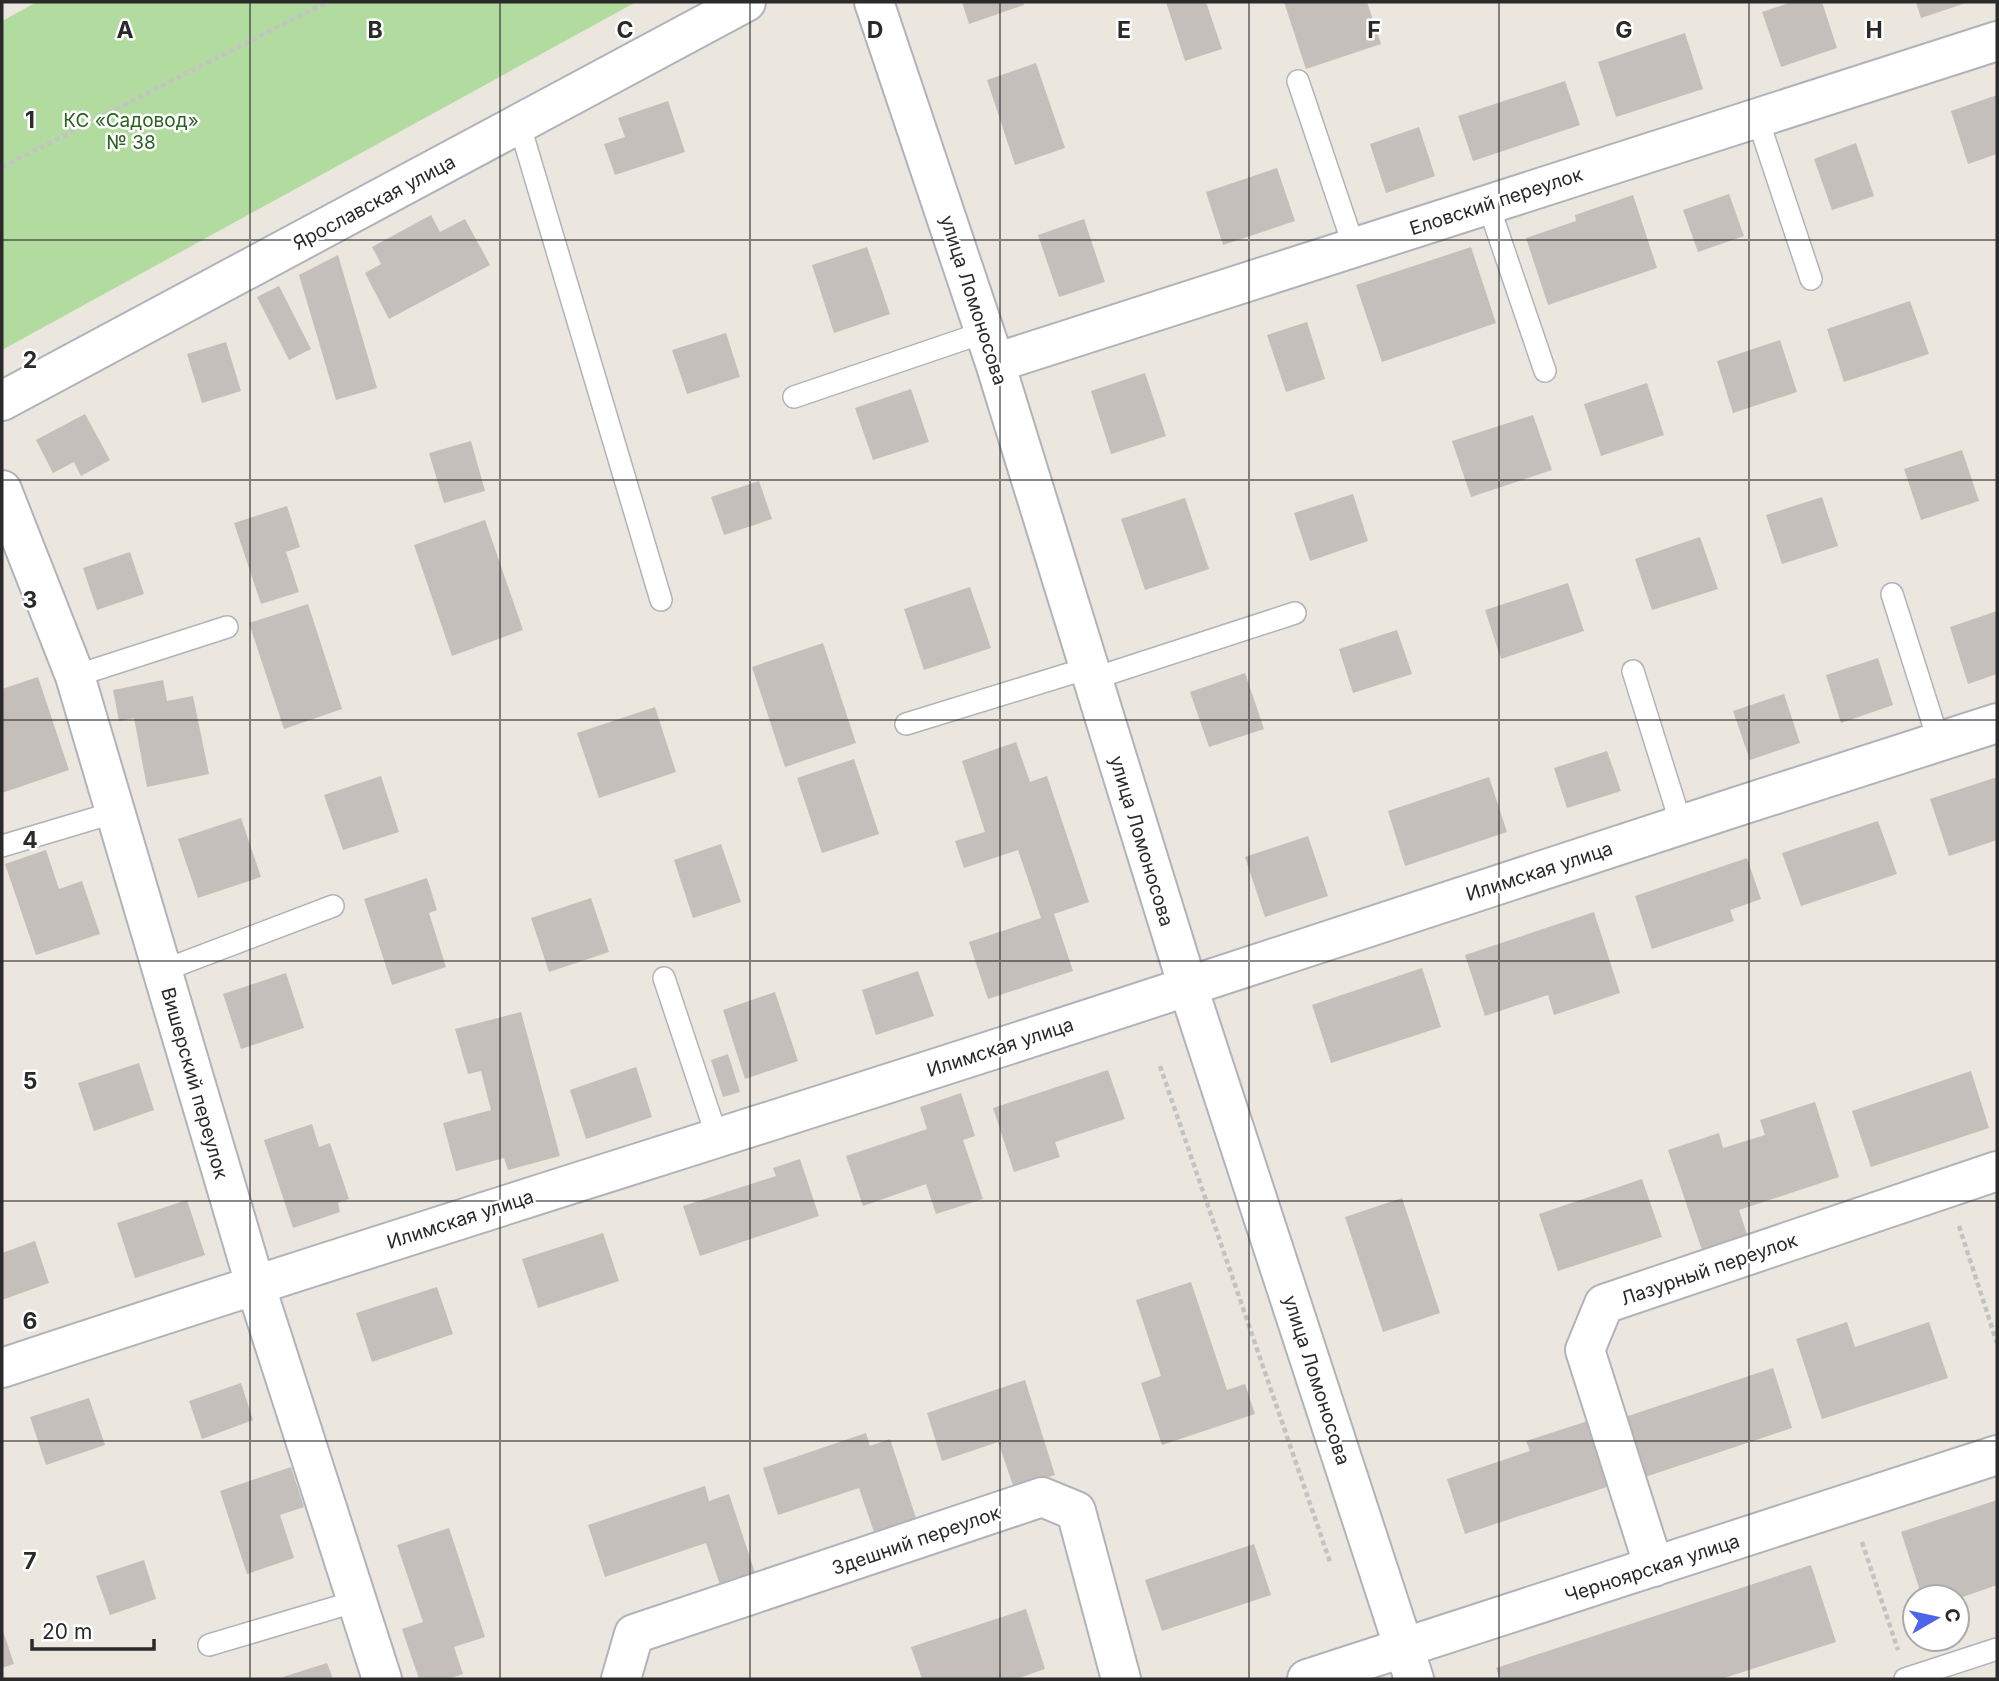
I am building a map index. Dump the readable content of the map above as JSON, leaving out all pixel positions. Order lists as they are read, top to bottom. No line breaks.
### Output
{"streets":{"street":["Еловский переулок","Ярославская улица","улица Ломоносова","Илимская улица","Вишерский переулок","Лазурный переулок","Здешний переулок","Черноярская улица"]},"crossings":[["Еловский переулок","улица Ломоносова"],["улица Ломоносова","Илимская улица"],["улица Ломоносова","Черноярская улица"],["Илимская улица","Вишерский переулок"],["Лазурный переулок","Черноярская улица"]],"parks":["КС «Садовод» № 38"],"scale_bar":"20 m","north":"right","grid":{"columns":["A","B","C","D","E","F","G","H"],"rows":["1","2","3","4","5","6","7"]}}
